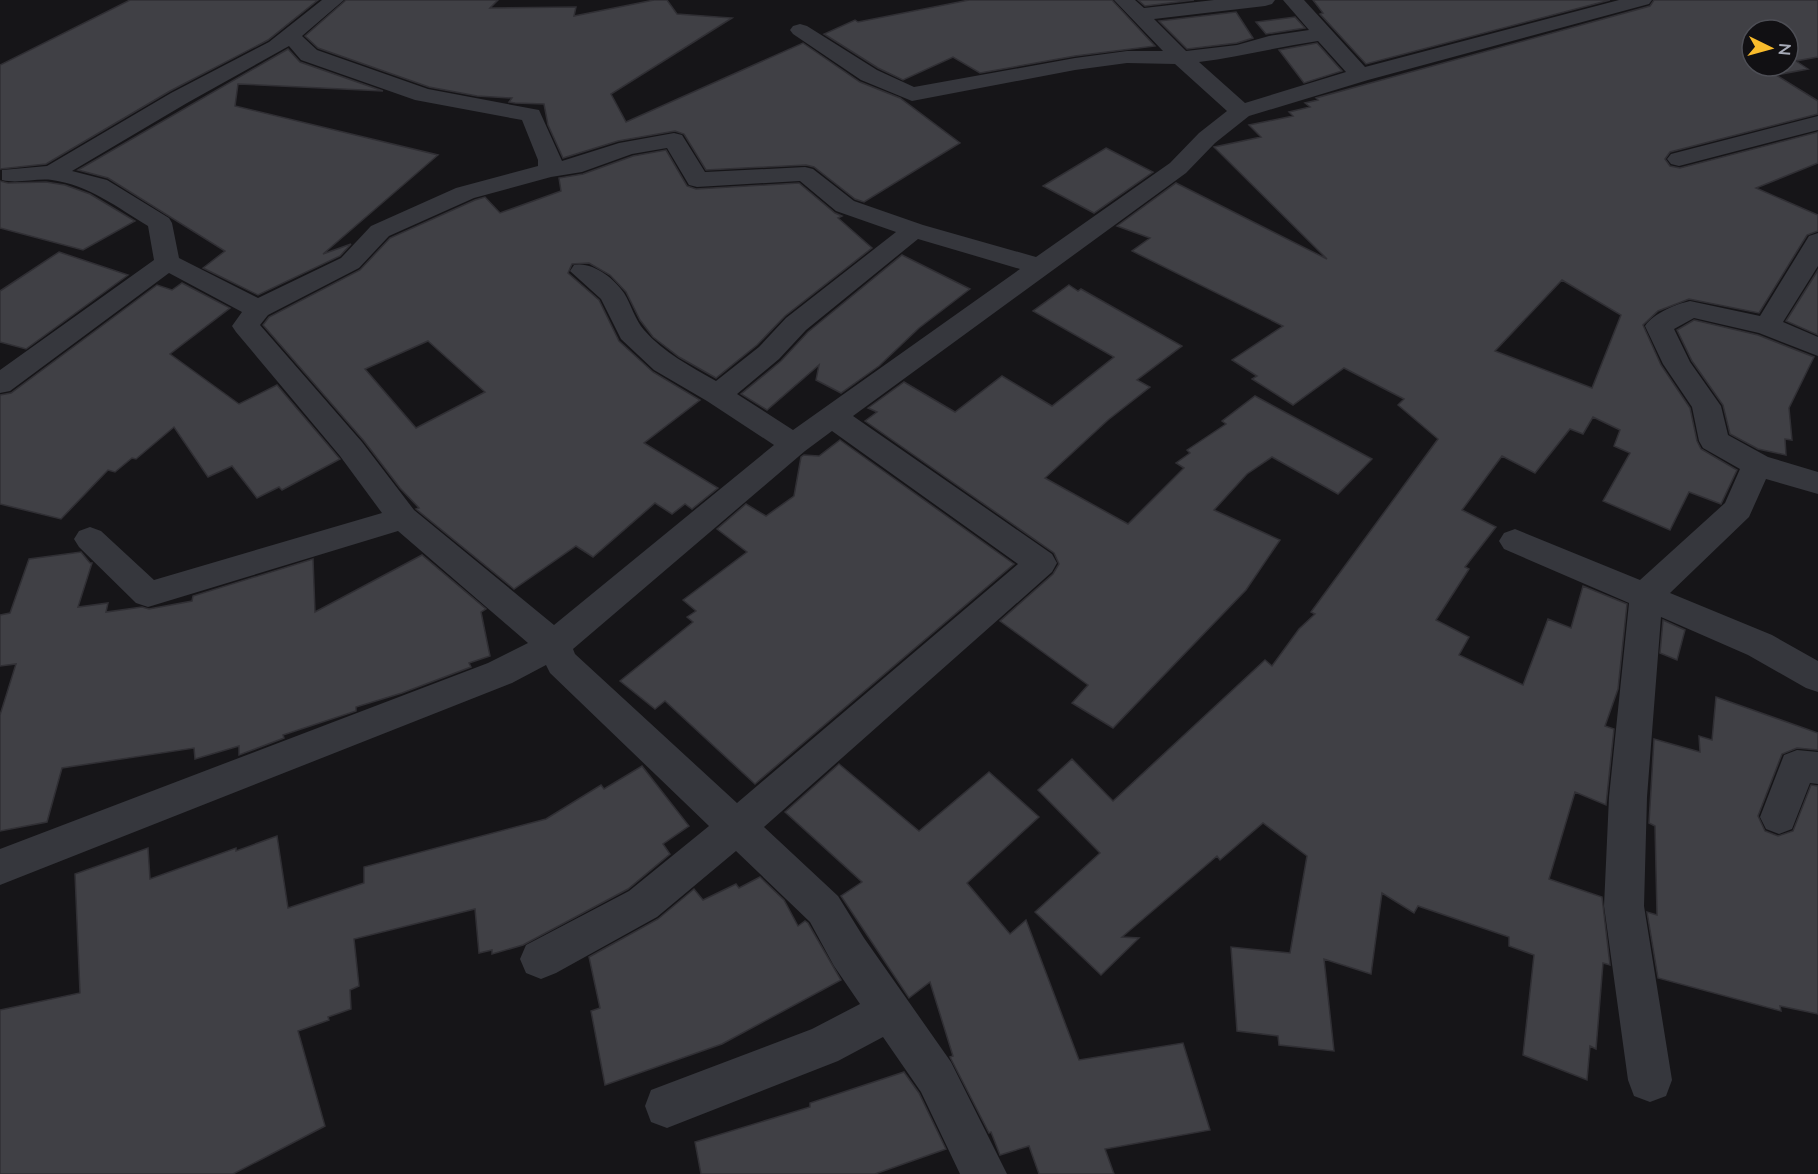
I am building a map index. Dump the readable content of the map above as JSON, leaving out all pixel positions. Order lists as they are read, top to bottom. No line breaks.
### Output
{"north":"right"}
